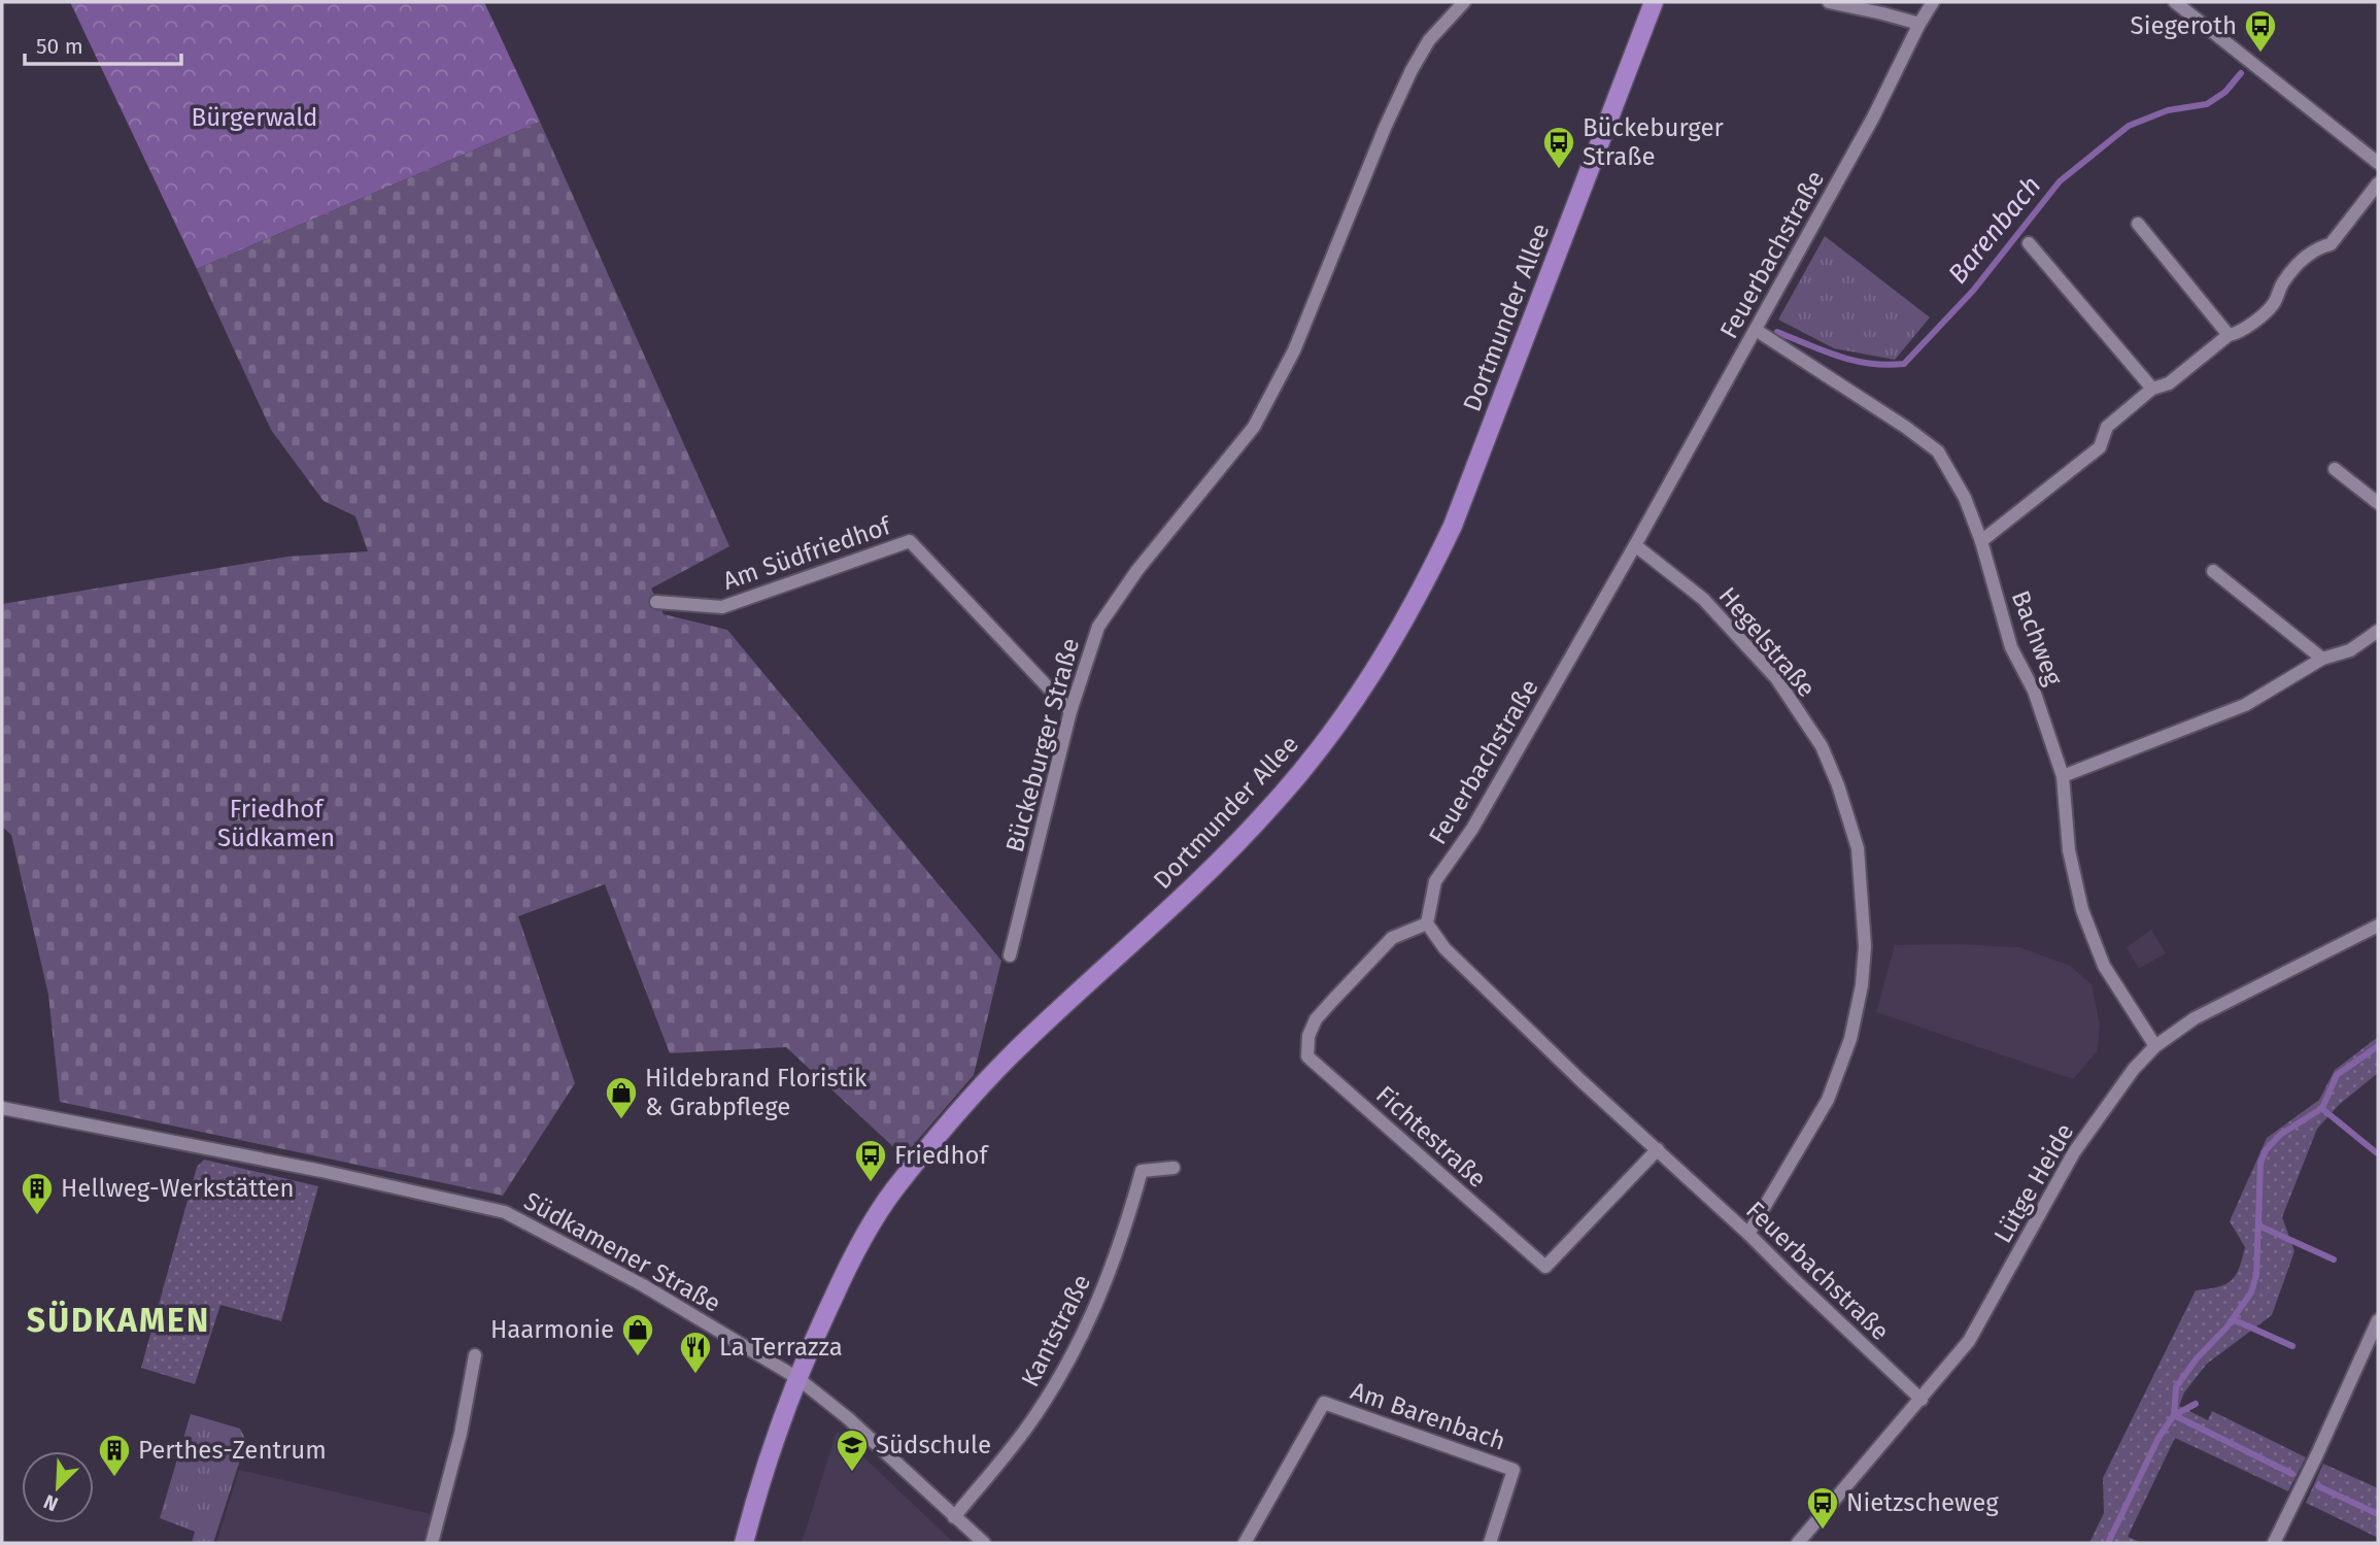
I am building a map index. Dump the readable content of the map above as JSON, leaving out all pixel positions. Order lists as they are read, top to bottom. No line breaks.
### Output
{"streets":{"main road":["Dortmunder Allee"],"street":["Feuerbachstraße","Am Südfriedhof","Bachweg","Hegelstraße","Bückeburger Straße","Fichtestraße","Lütge Heide","Südkamener Straße","Kantstraße","Am Barenbach"]},"crossings":[["Feuerbachstraße","Bachweg"],["Feuerbachstraße","Hegelstraße"],["Feuerbachstraße","Fichtestraße"],["Feuerbachstraße","Lütge Heide"],["Dortmunder Allee","Südkamener Straße"],["Am Südfriedhof","Bückeburger Straße"],["Bachweg","Lütge Heide"],["Südkamener Straße","Kantstraße"]],"districts":["SÜDKAMEN"],"water":["Barenbach"],"parks":["Bürgerwald","Friedhof Südkamen"],"places":{"bus stop":["Siegeroth","Bückeburger Straße","Friedhof","Nietzscheweg"],"shop":["Hildebrand Floristik & Grabpflege","Haarmonie"],"building":["Hellweg-Werkstätten","Perthes-Zentrum"],"restaurant":["La Terrazza"],"school or university":["Südschule"]},"scale_bar":"50 m","north":"bottom left"}
